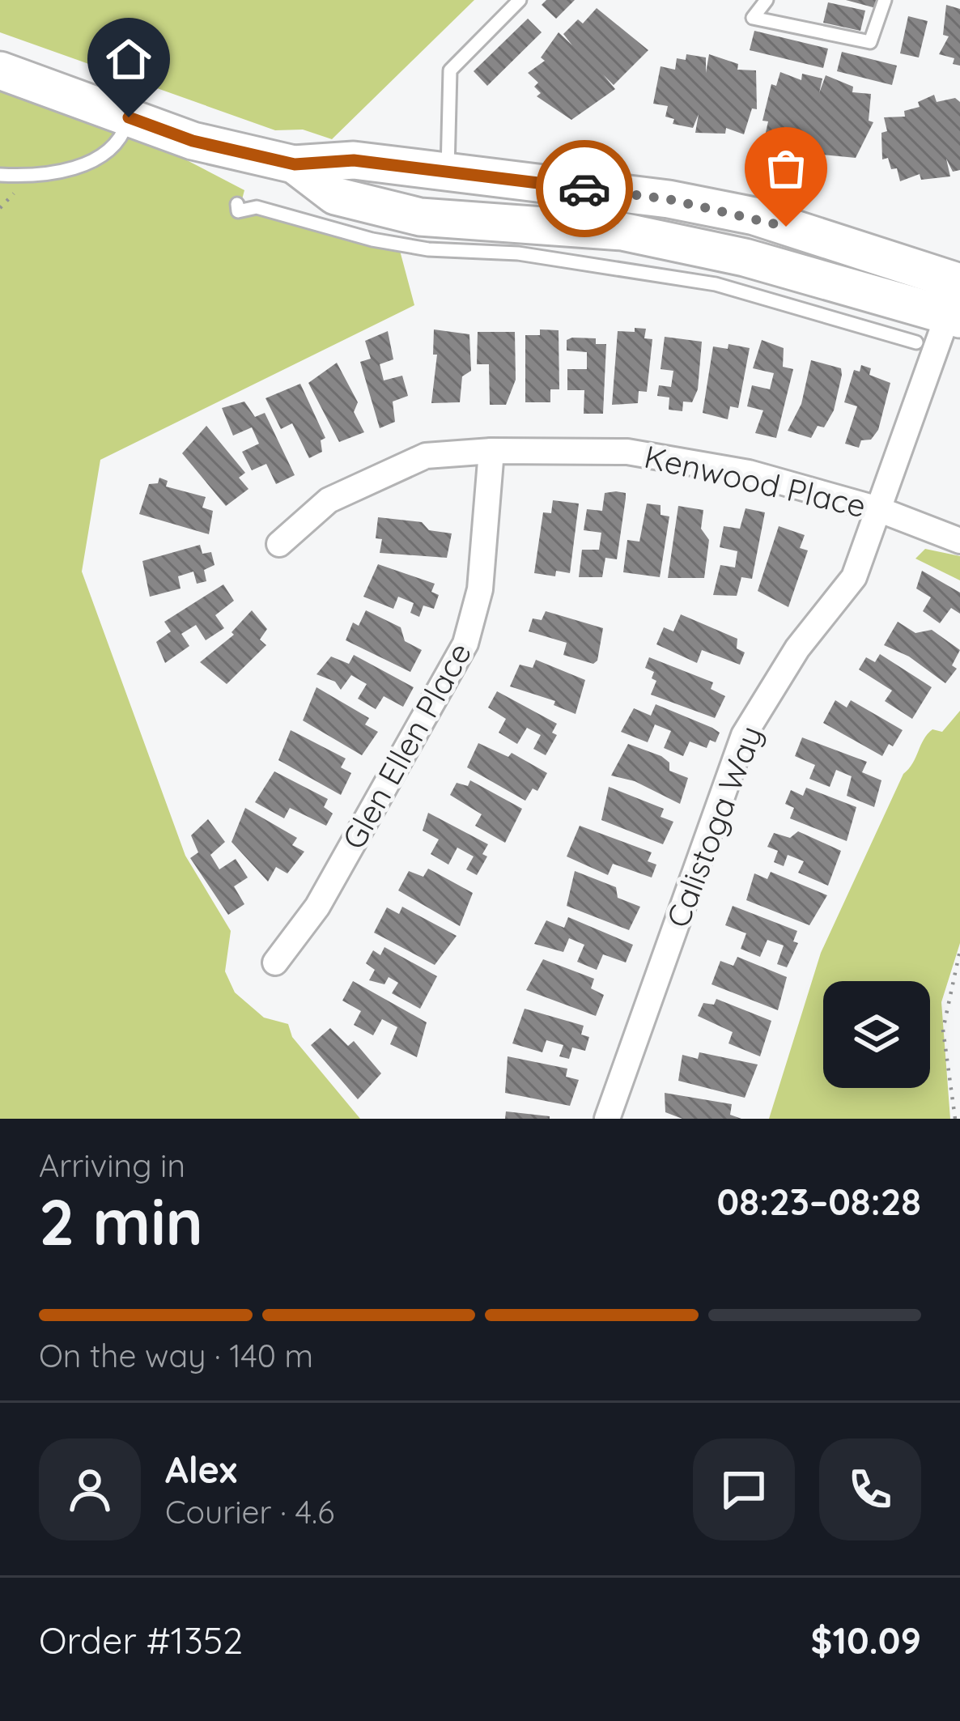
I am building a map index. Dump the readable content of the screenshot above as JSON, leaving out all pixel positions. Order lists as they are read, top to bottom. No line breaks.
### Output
{"streets":{"street":["Kenwood Place","Glen Ellen Place","Calistoga Way"]},"crossings":[["Kenwood Place","Glen Ellen Place"],["Kenwood Place","Calistoga Way"]],"page":{"heading":["2 min","Arriving in","08:23–08:28"],"panel":["Alex","Courier · 4.6","Order #1352","$10.09"],"bar":"On the way · 140 m"}}
